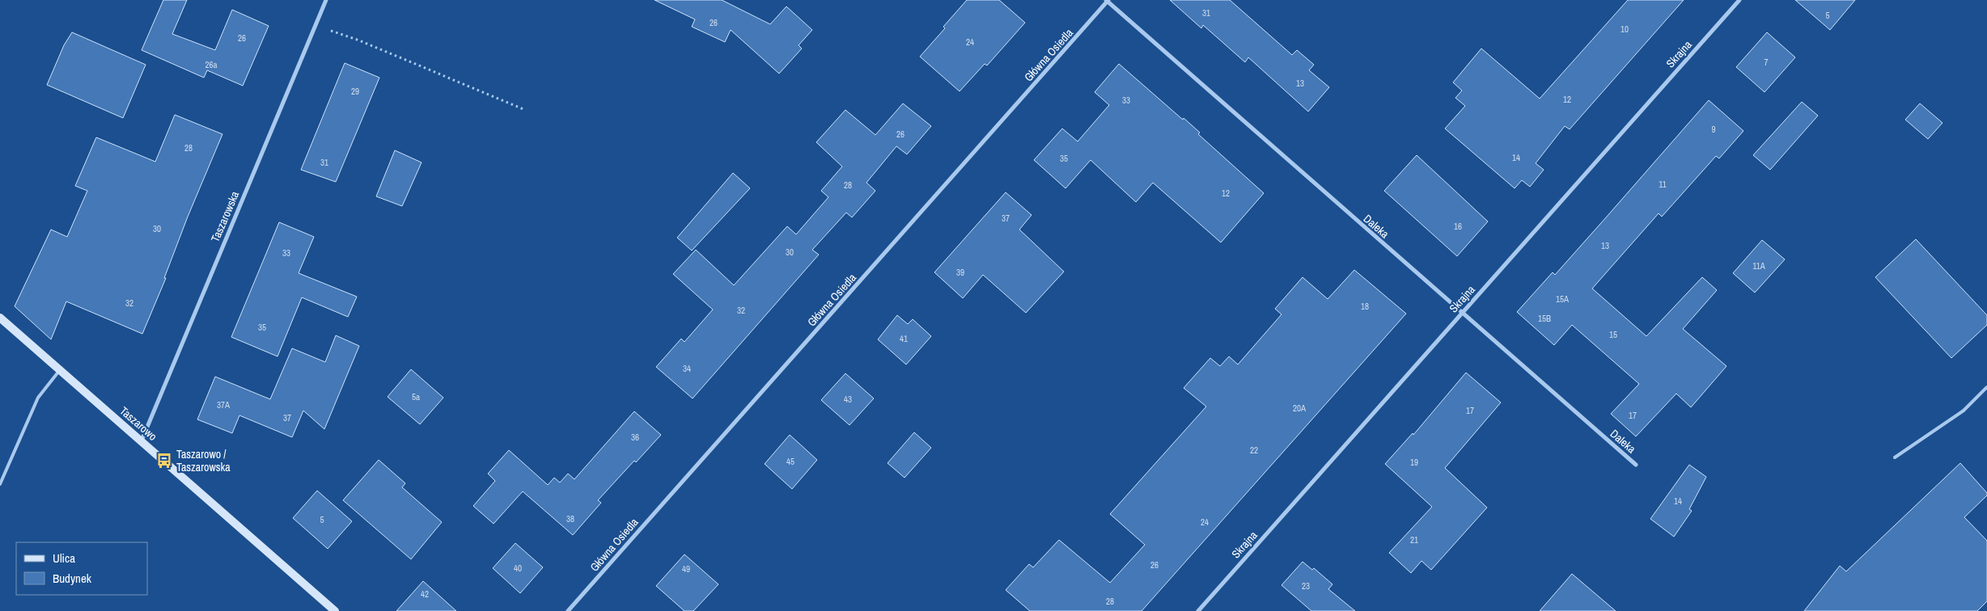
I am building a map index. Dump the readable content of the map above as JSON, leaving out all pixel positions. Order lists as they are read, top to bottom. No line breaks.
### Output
{"streets":{"street":["Skrajna","Główna Osiedla","Taszarowska","Daleka","Taszarowo"]},"crossings":[["Skrajna","Daleka"],["Główna Osiedla","Daleka"],["Taszarowska","Taszarowo"]],"places":{"bus stop":["Taszarowo / Taszarowska"]},"house_numbers":["31","5","26","10","26","24","7","26a","13","29","12","33","9","26","28","14","35","31","11","28","12","37","16","30","13","30","33","11A","39","15A","32","18","32","15B","35","15","41","34","5a","43","37A","20A","17","17","37","36","22","45","19","14","38","5","24","21","26","40","49","23","42","28"],"legend":["Ulica","Budynek"]}
